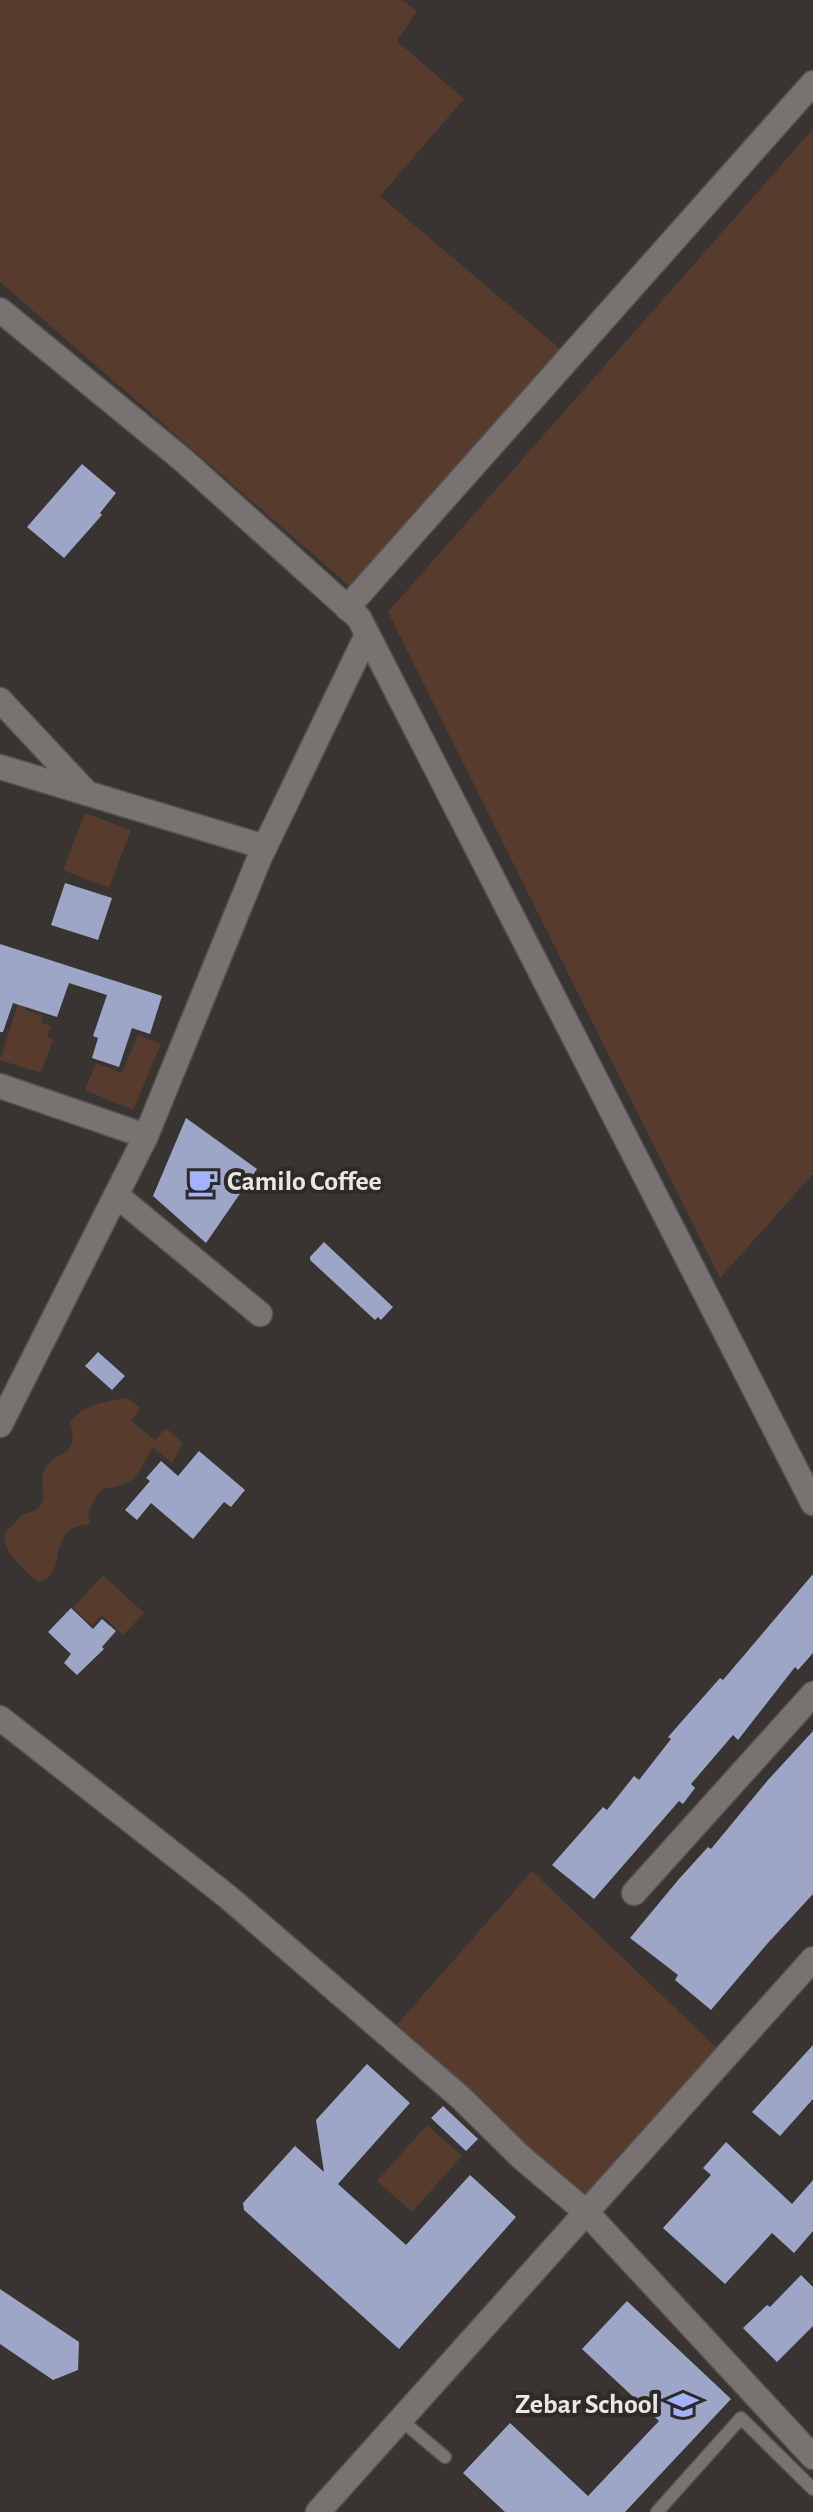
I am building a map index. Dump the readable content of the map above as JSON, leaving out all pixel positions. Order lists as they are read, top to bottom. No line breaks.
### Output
{"places":{"cafe":["Camilo Coffee"],"school or university":["Zebar School"]}}
